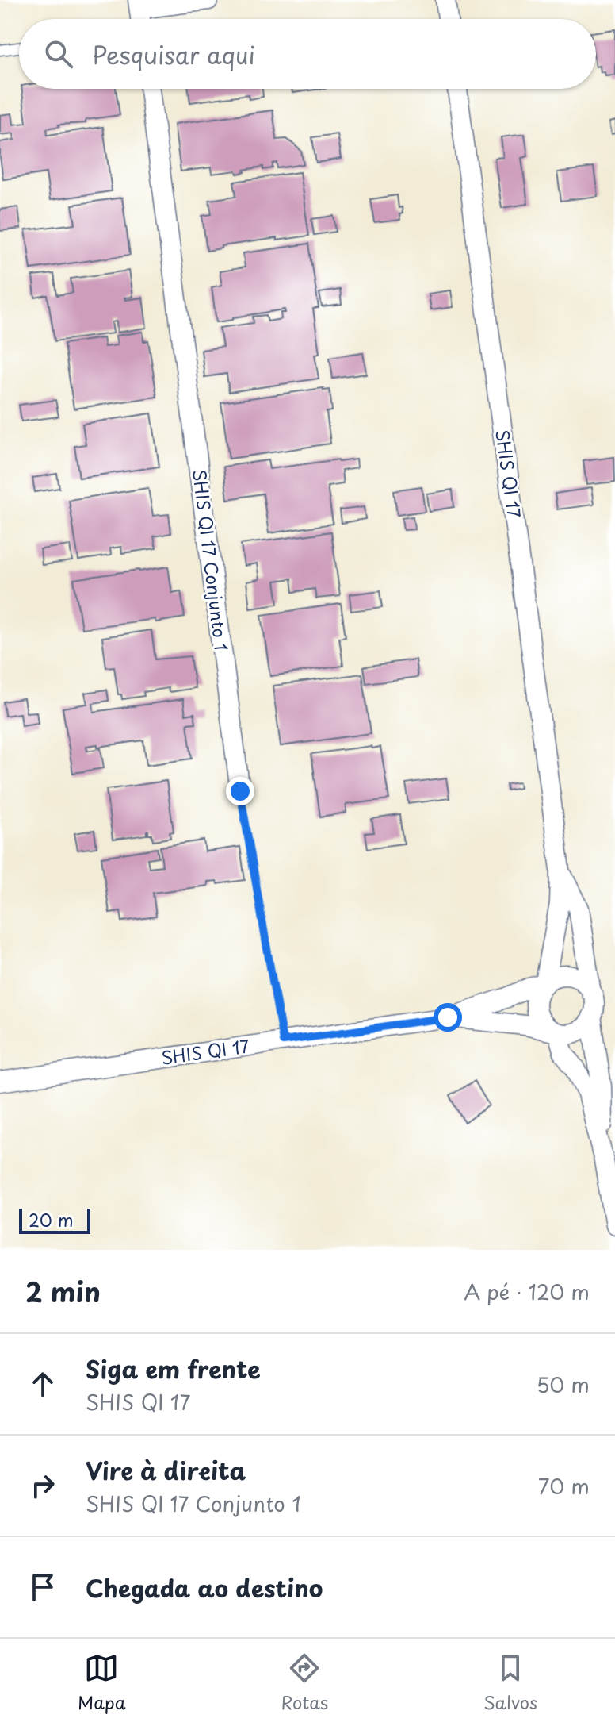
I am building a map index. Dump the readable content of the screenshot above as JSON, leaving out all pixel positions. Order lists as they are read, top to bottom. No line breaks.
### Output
{"streets":{"street":["SHIS QI 17","SHIS QI 17 Conjunto 1"]},"scale_bar":"20 m","page":{"search":"Pesquisar aqui","scale":"20 m","heading":["2 min","A pé · 120 m"],"list":[["Siga em frente","SHIS QI 17","50 m"],["Vire à direita","SHIS QI 17 Conjunto 1","70 m"],"Chegada ao destino"],"nav":["Mapa","Rotas","Salvos"]}}
